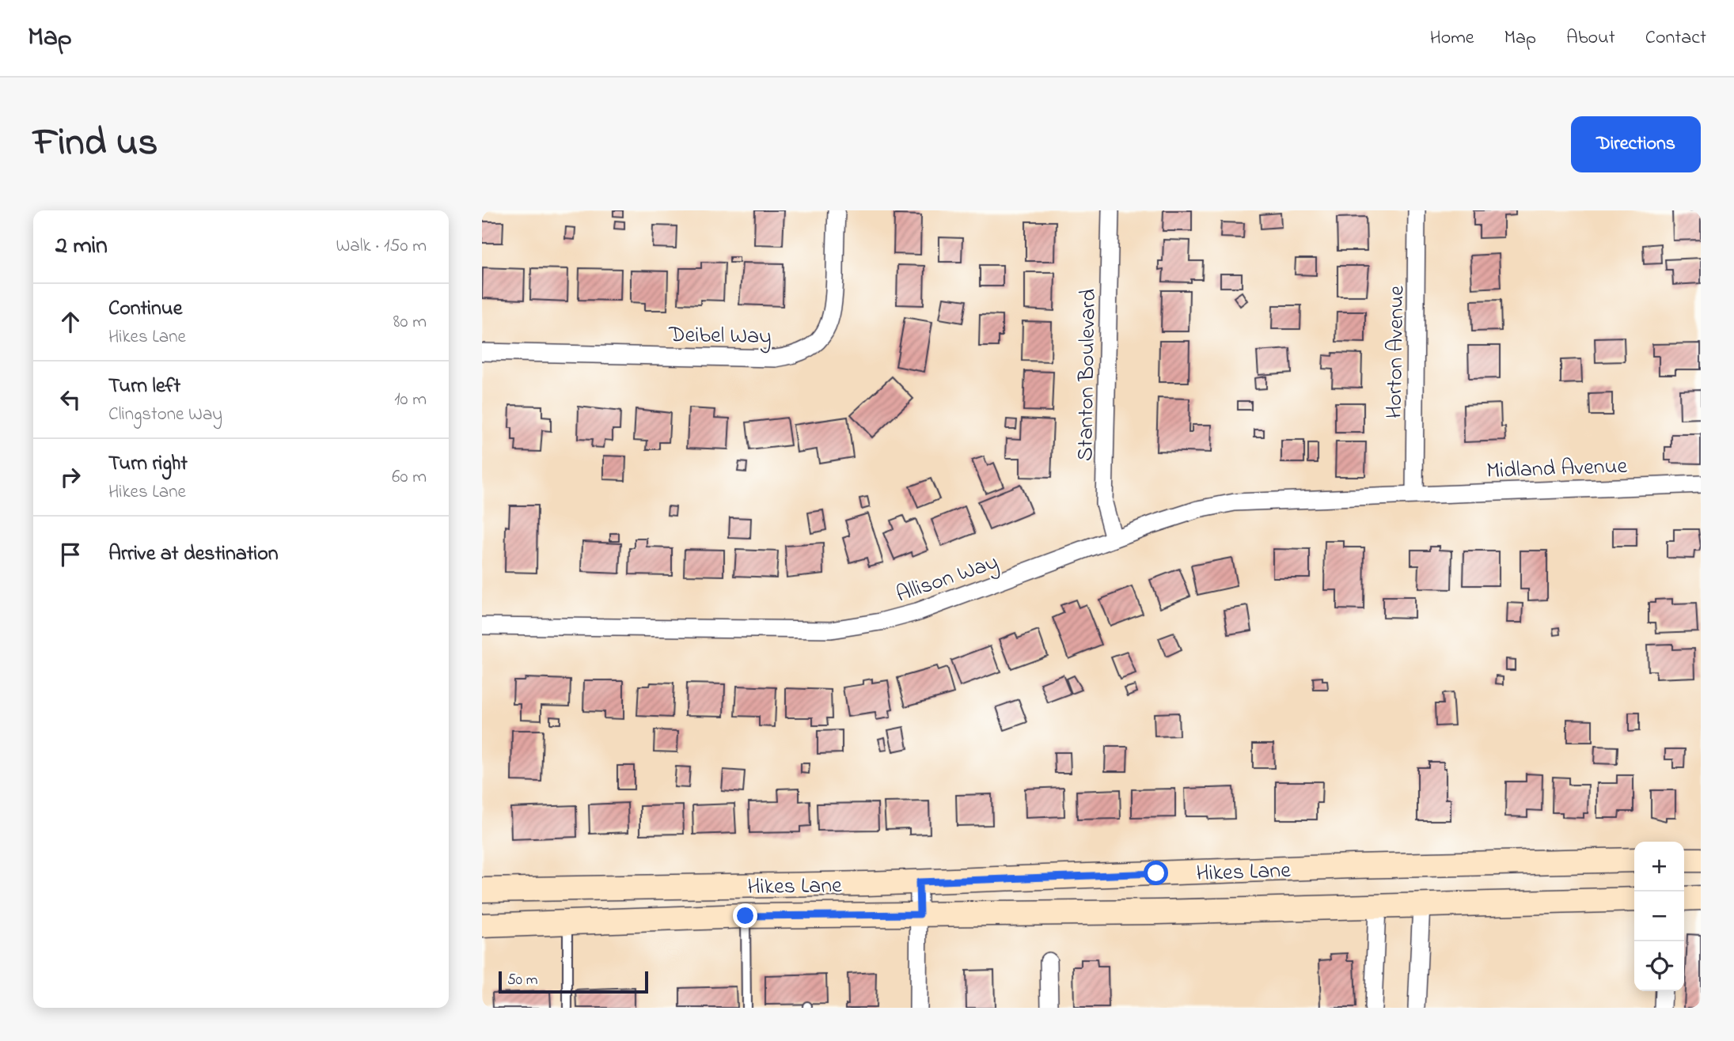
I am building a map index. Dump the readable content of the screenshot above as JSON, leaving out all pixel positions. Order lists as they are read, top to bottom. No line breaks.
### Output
{"streets":{"main road":["Hikes Lane"],"street":["Deibel Way","Horton Avenue","Stanton Boulevard","Midland Avenue","Allison Way"]},"crossings":[["Horton Avenue","Midland Avenue"],["Horton Avenue","Allison Way"],["Stanton Boulevard","Allison Way"],["Midland Avenue","Allison Way"]],"scale_bar":"50 m","page":{"header":"Map","nav":["Home","Map","About","Contact"],"title":"Find us","buttons":"Directions","heading":["2 min","Walk · 150 m"],"list":[["Continue","Hikes Lane","80 m"],["Turn left","Clingstone Way","10 m"],["Turn right","Hikes Lane","60 m"],"Arrive at destination"],"map_buttons":["+","−"],"scale":"50 m"}}
